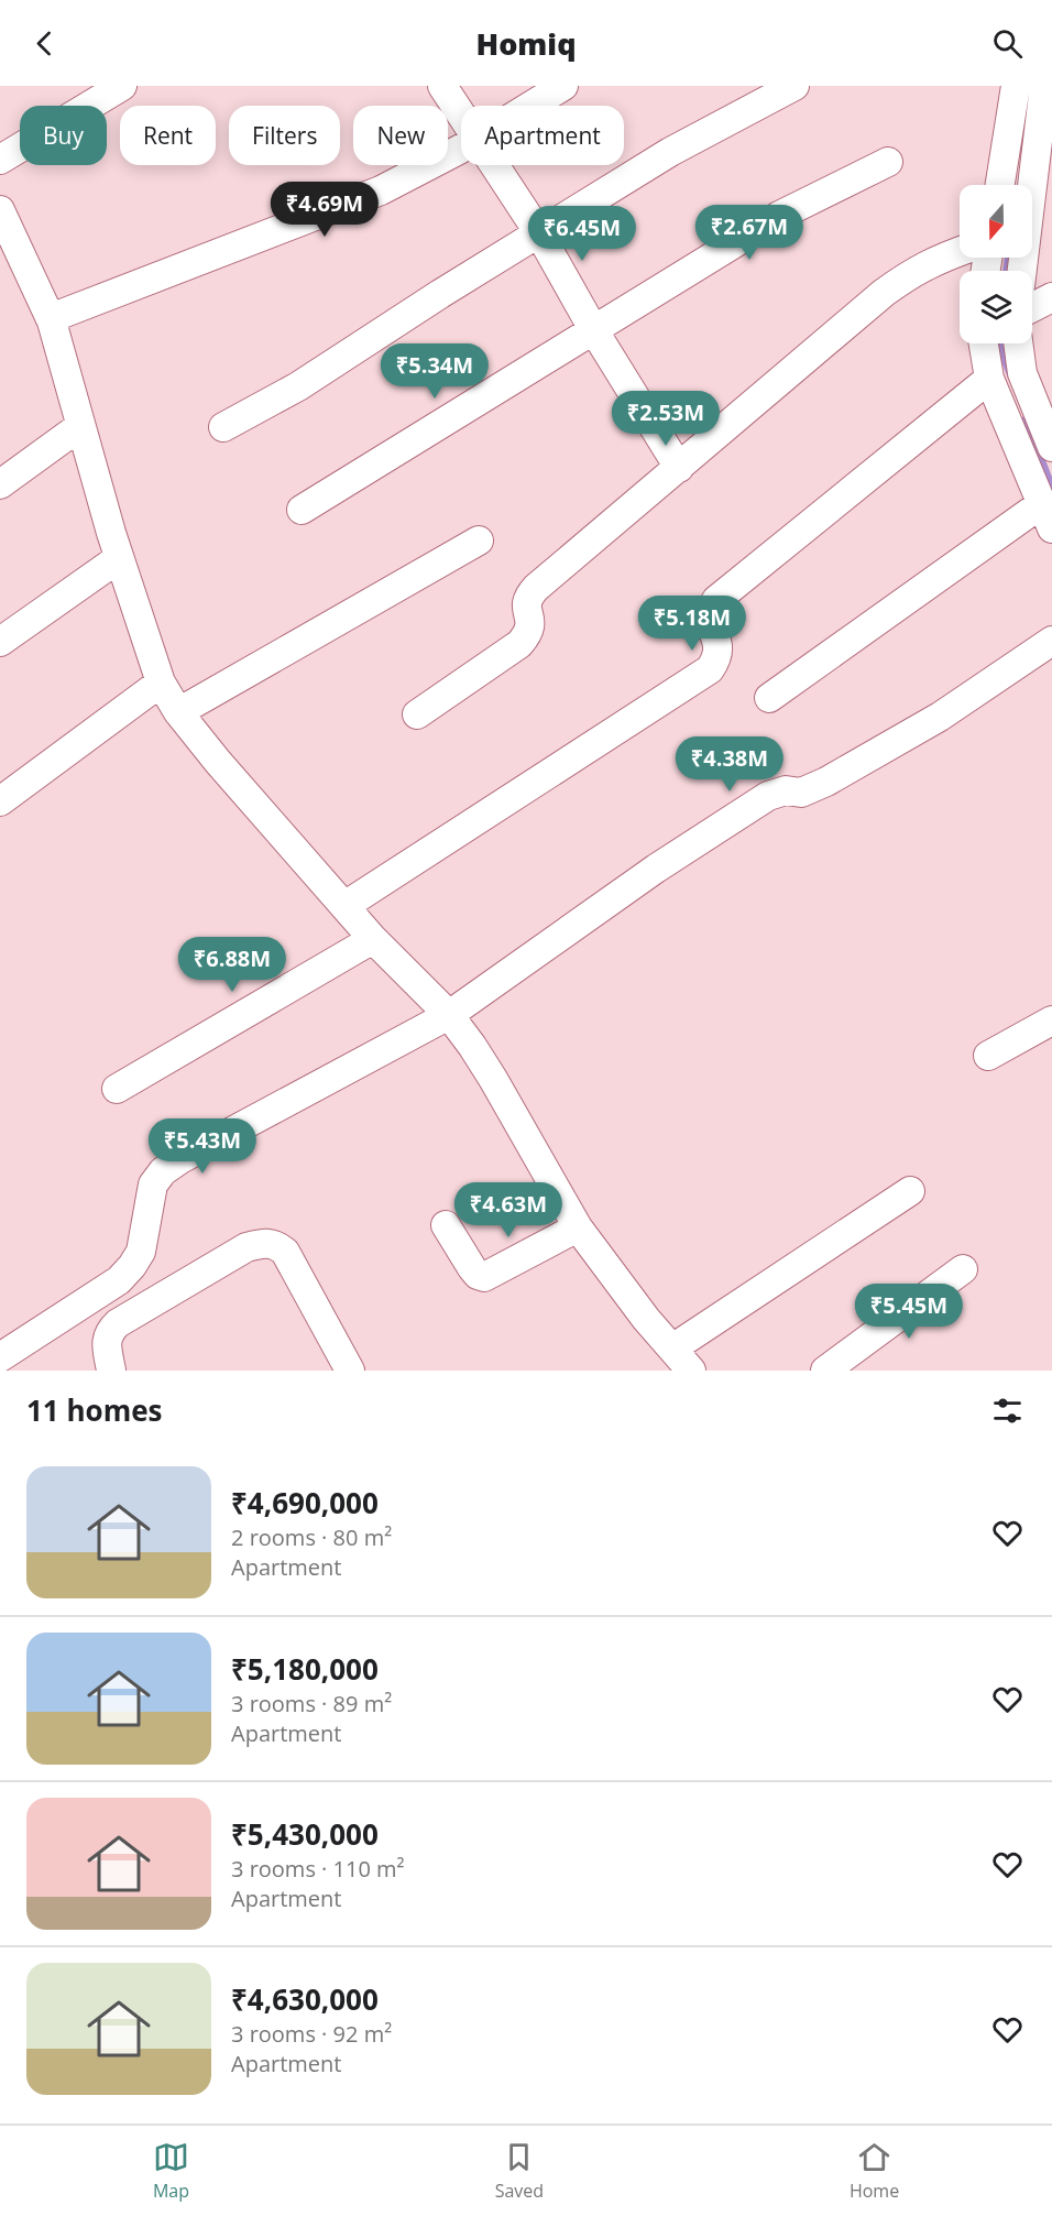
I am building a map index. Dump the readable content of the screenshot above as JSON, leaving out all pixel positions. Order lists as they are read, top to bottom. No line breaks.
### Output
{"north":"bottom","page":{"header":"Homiq","chip":["Buy","Rent","Filters","New","Apartment"],"price":["₹4.69M","₹2.67M","₹6.45M","₹5.34M","₹2.53M","₹5.18M","₹4.38M","₹6.88M","₹5.43M","₹4.63M","₹5.45M"],"heading":"11 homes","list":[{"name":"₹4,690,000","note":"2 rooms · 80 m² · Apartment"},{"name":"₹5,180,000","note":"3 rooms · 89 m² · Apartment"},{"name":"₹5,430,000","note":"3 rooms · 110 m² · Apartment"},{"name":"₹4,630,000","note":"3 rooms · 92 m² · Apartment"}],"tabs":["Map","Saved","Home"]}}
